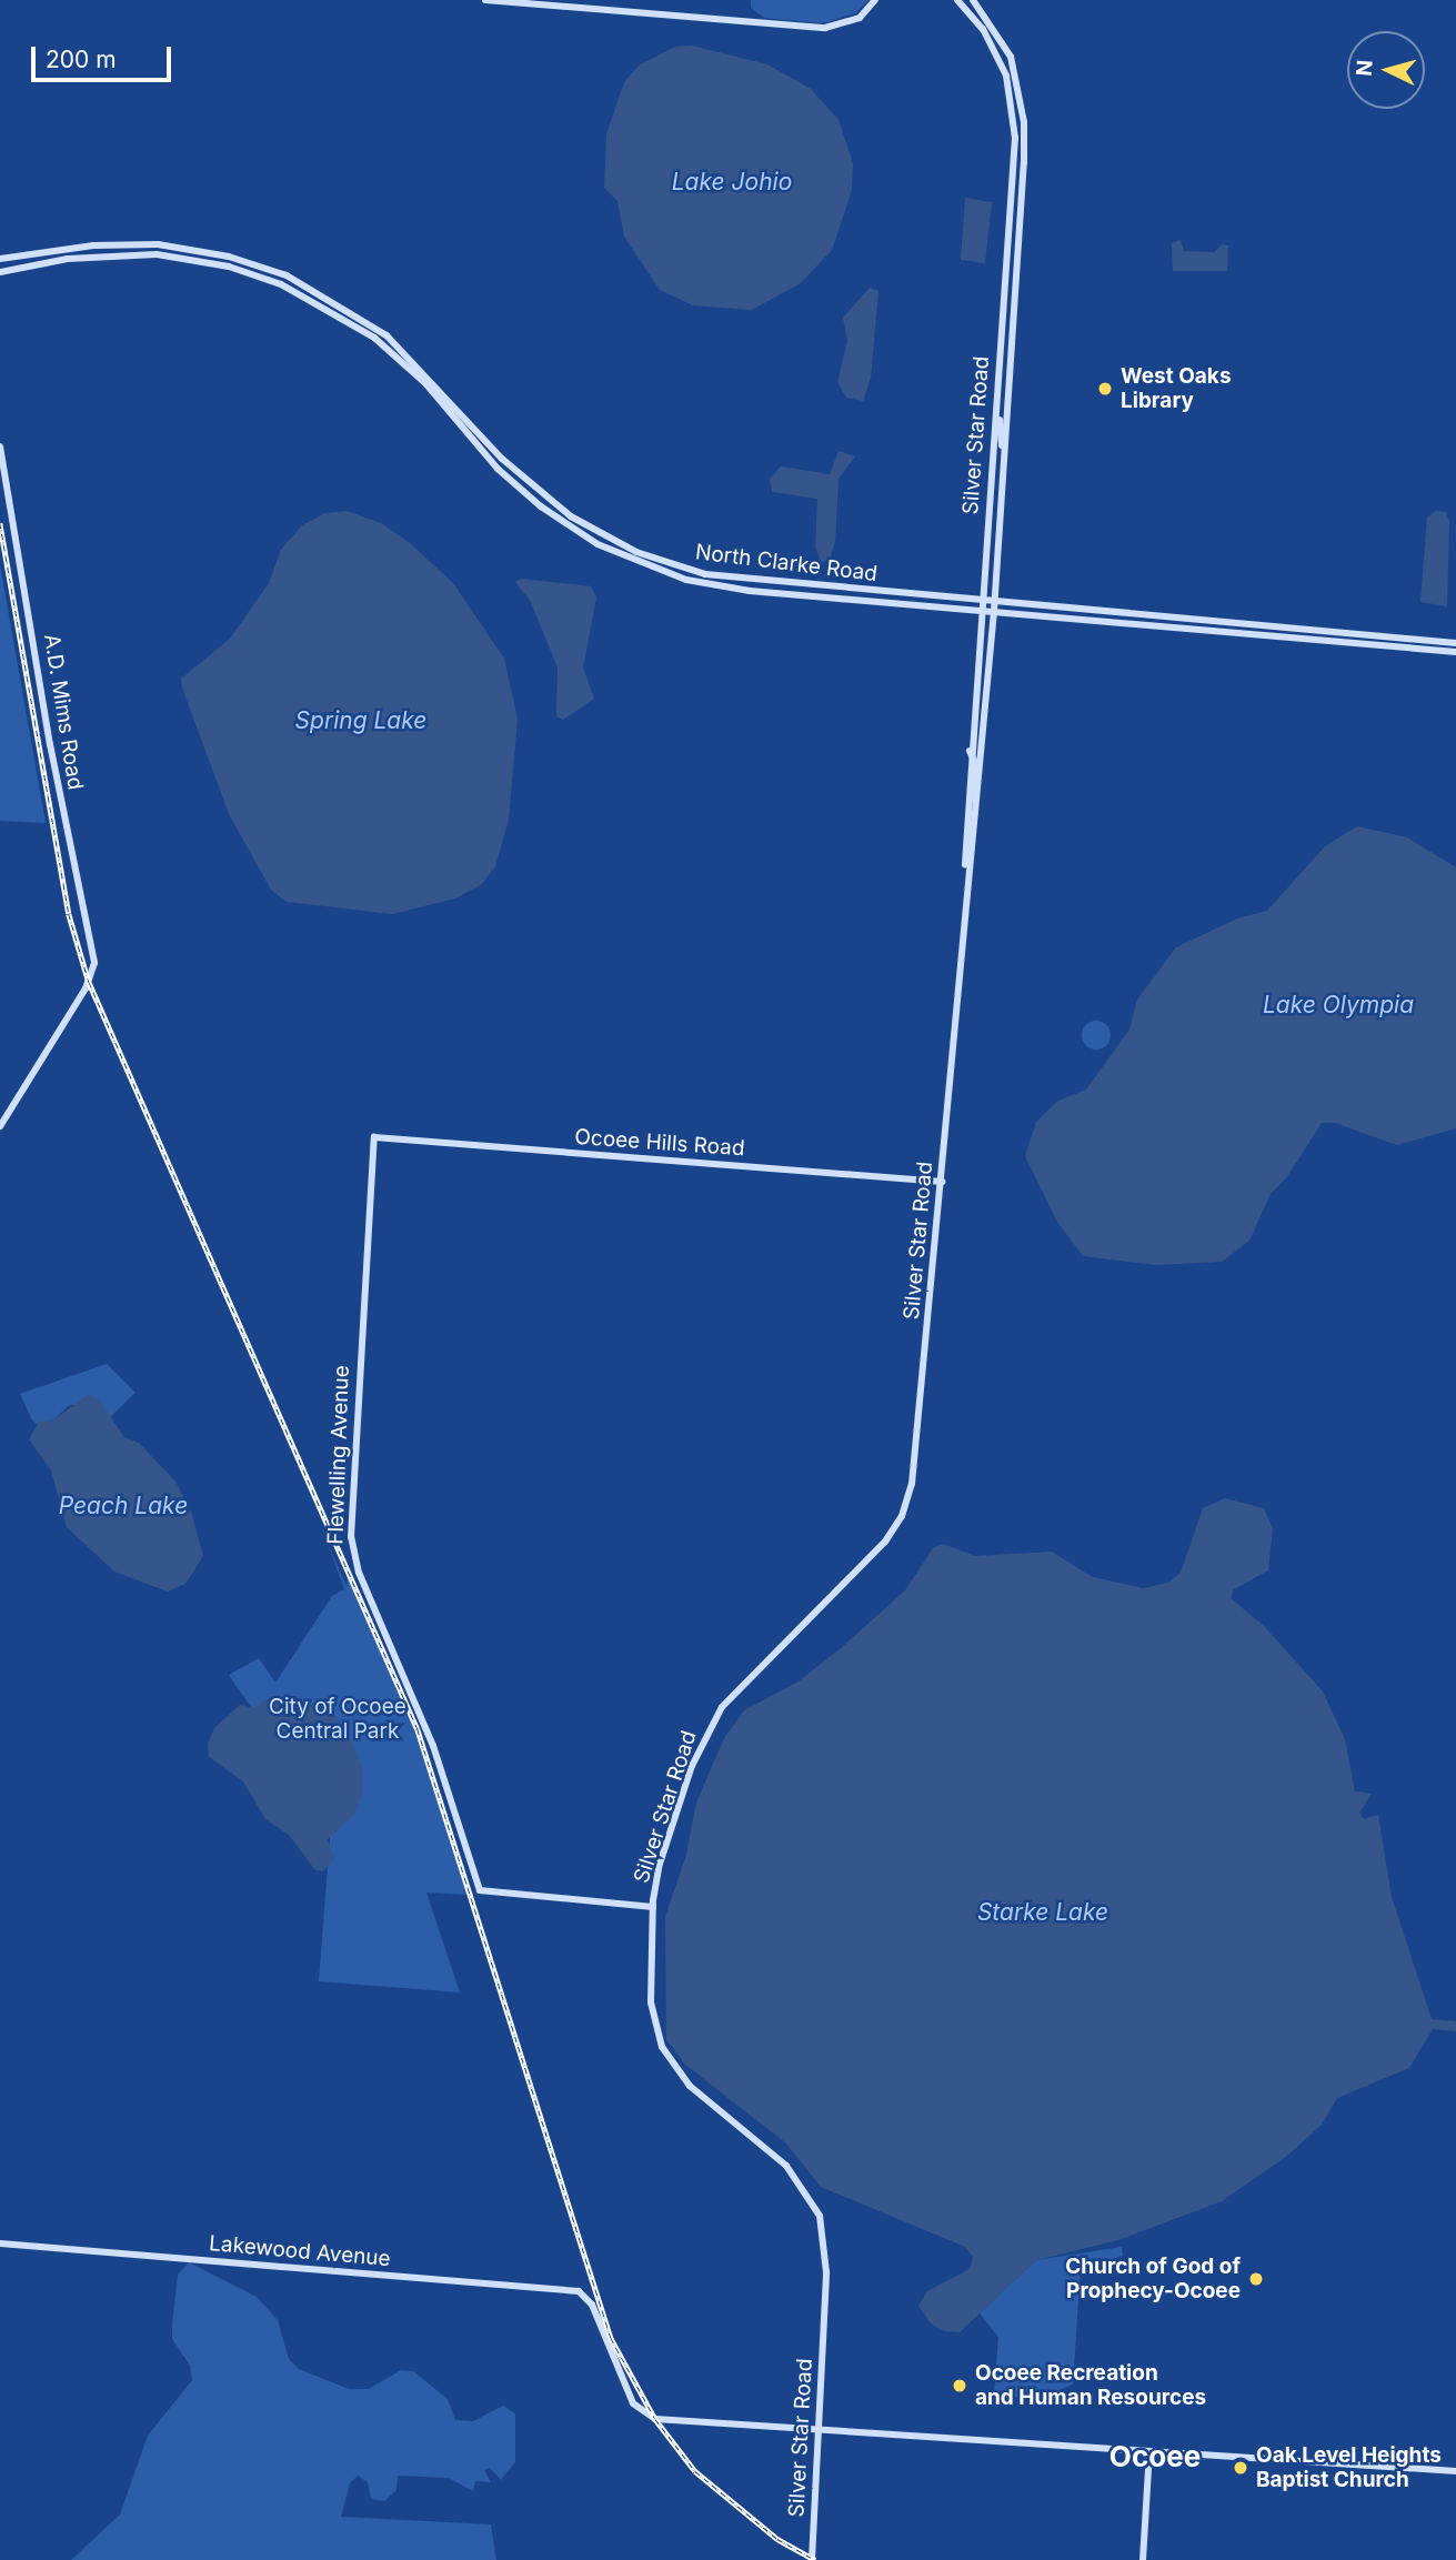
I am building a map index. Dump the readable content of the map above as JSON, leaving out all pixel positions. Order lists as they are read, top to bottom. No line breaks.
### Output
{"streets":{"street":["Silver Star Road","North Clarke Road","A.D. Mims Road","Ocoee Hills Road","Flewelling Avenue","Lakewood Avenue"]},"crossings":[["Silver Star Road","North Clarke Road"],["Silver Star Road","Ocoee Hills Road"],["Silver Star Road","Flewelling Avenue"],["Silver Star Road","Lakewood Avenue"],["Ocoee Hills Road","Flewelling Avenue"]],"districts":["Ocoee"],"water":["Lake Johio","Spring Lake","Lake Olympia","Peach Lake","Starke Lake"],"parks":["City of Ocoee Central Park"],"places":["West Oaks Library","Church of God of Prophecy-Ocoee","Ocoee Recreation and Human Resources","Oak Level Heights Baptist Church"],"scale_bar":"200 m","north":"left"}
